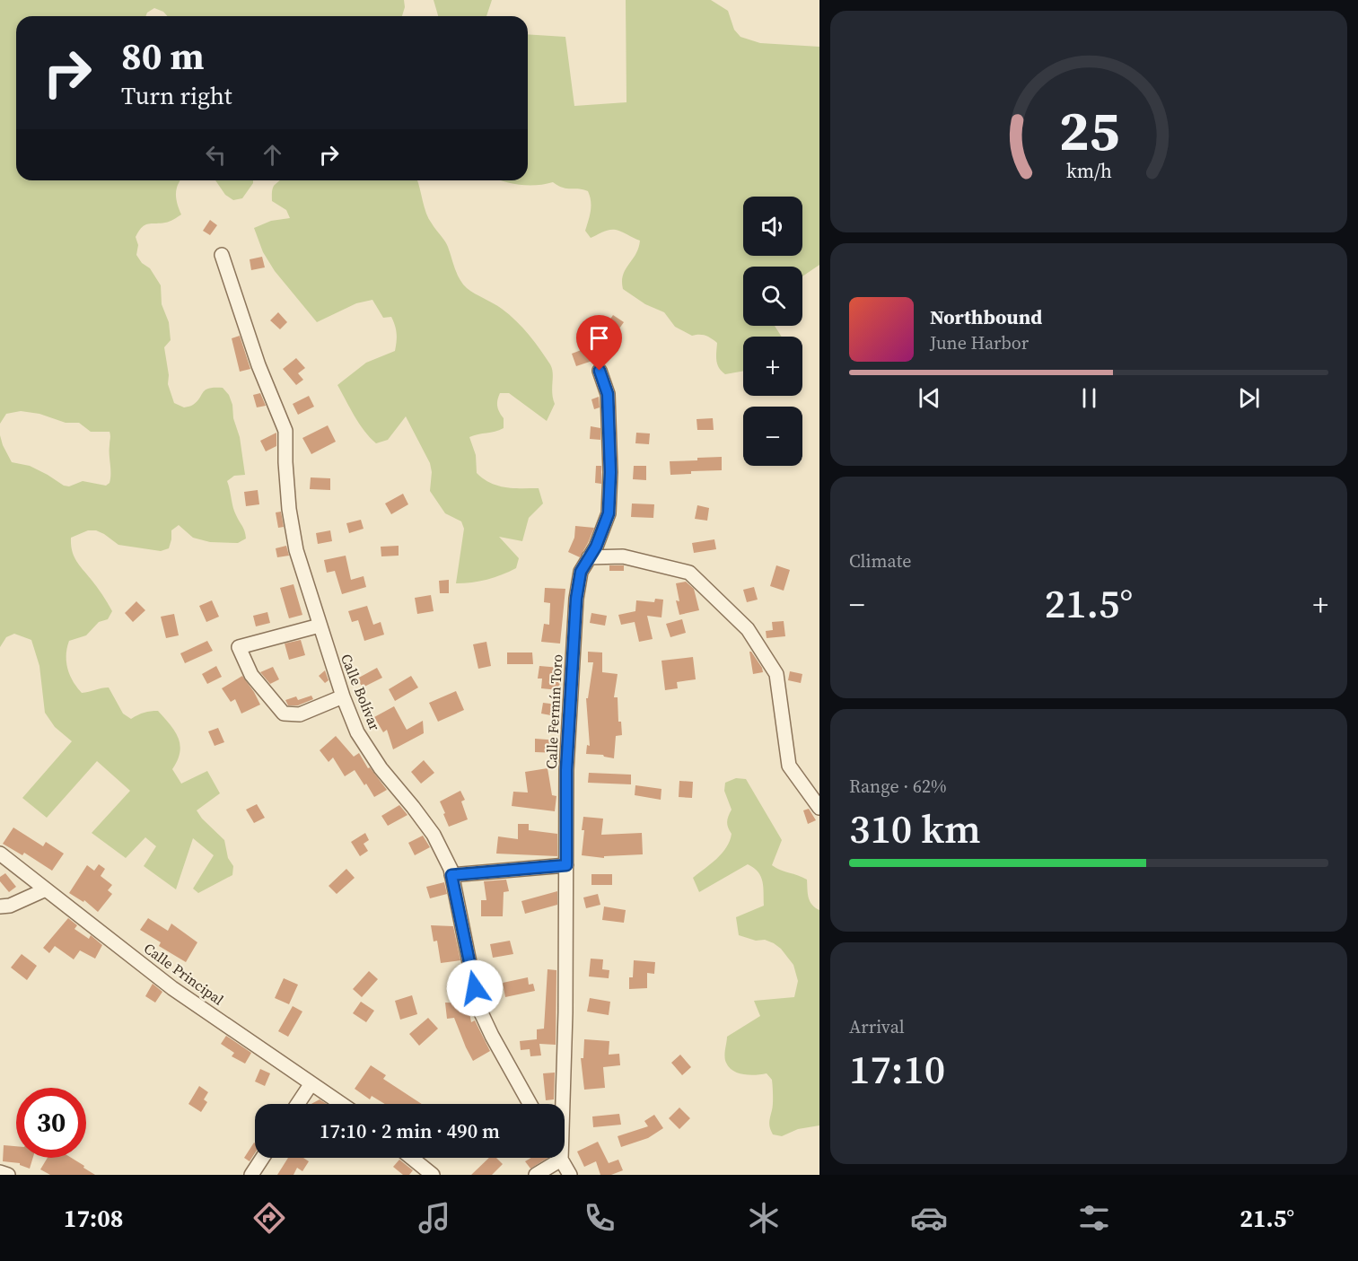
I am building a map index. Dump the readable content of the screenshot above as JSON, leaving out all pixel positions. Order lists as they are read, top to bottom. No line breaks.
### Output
{"streets":{"street":["Calle Bolívar","Calle Fermín Toro","Calle Principal"]},"page":{"turn":["80 m","Turn right"],"map_buttons":["+","−"],"song":["Northbound","June Harbor"],"tile":["Climate",["Range · 62%","310 km"],["Arrival","17:10"]],"heat":["−","21.5°","+"],"limit":"30","trip":"17:10 · 2 min · 490 m","tabs":["17:08","21.5°"],"gauge":["25","km/h"]}}
